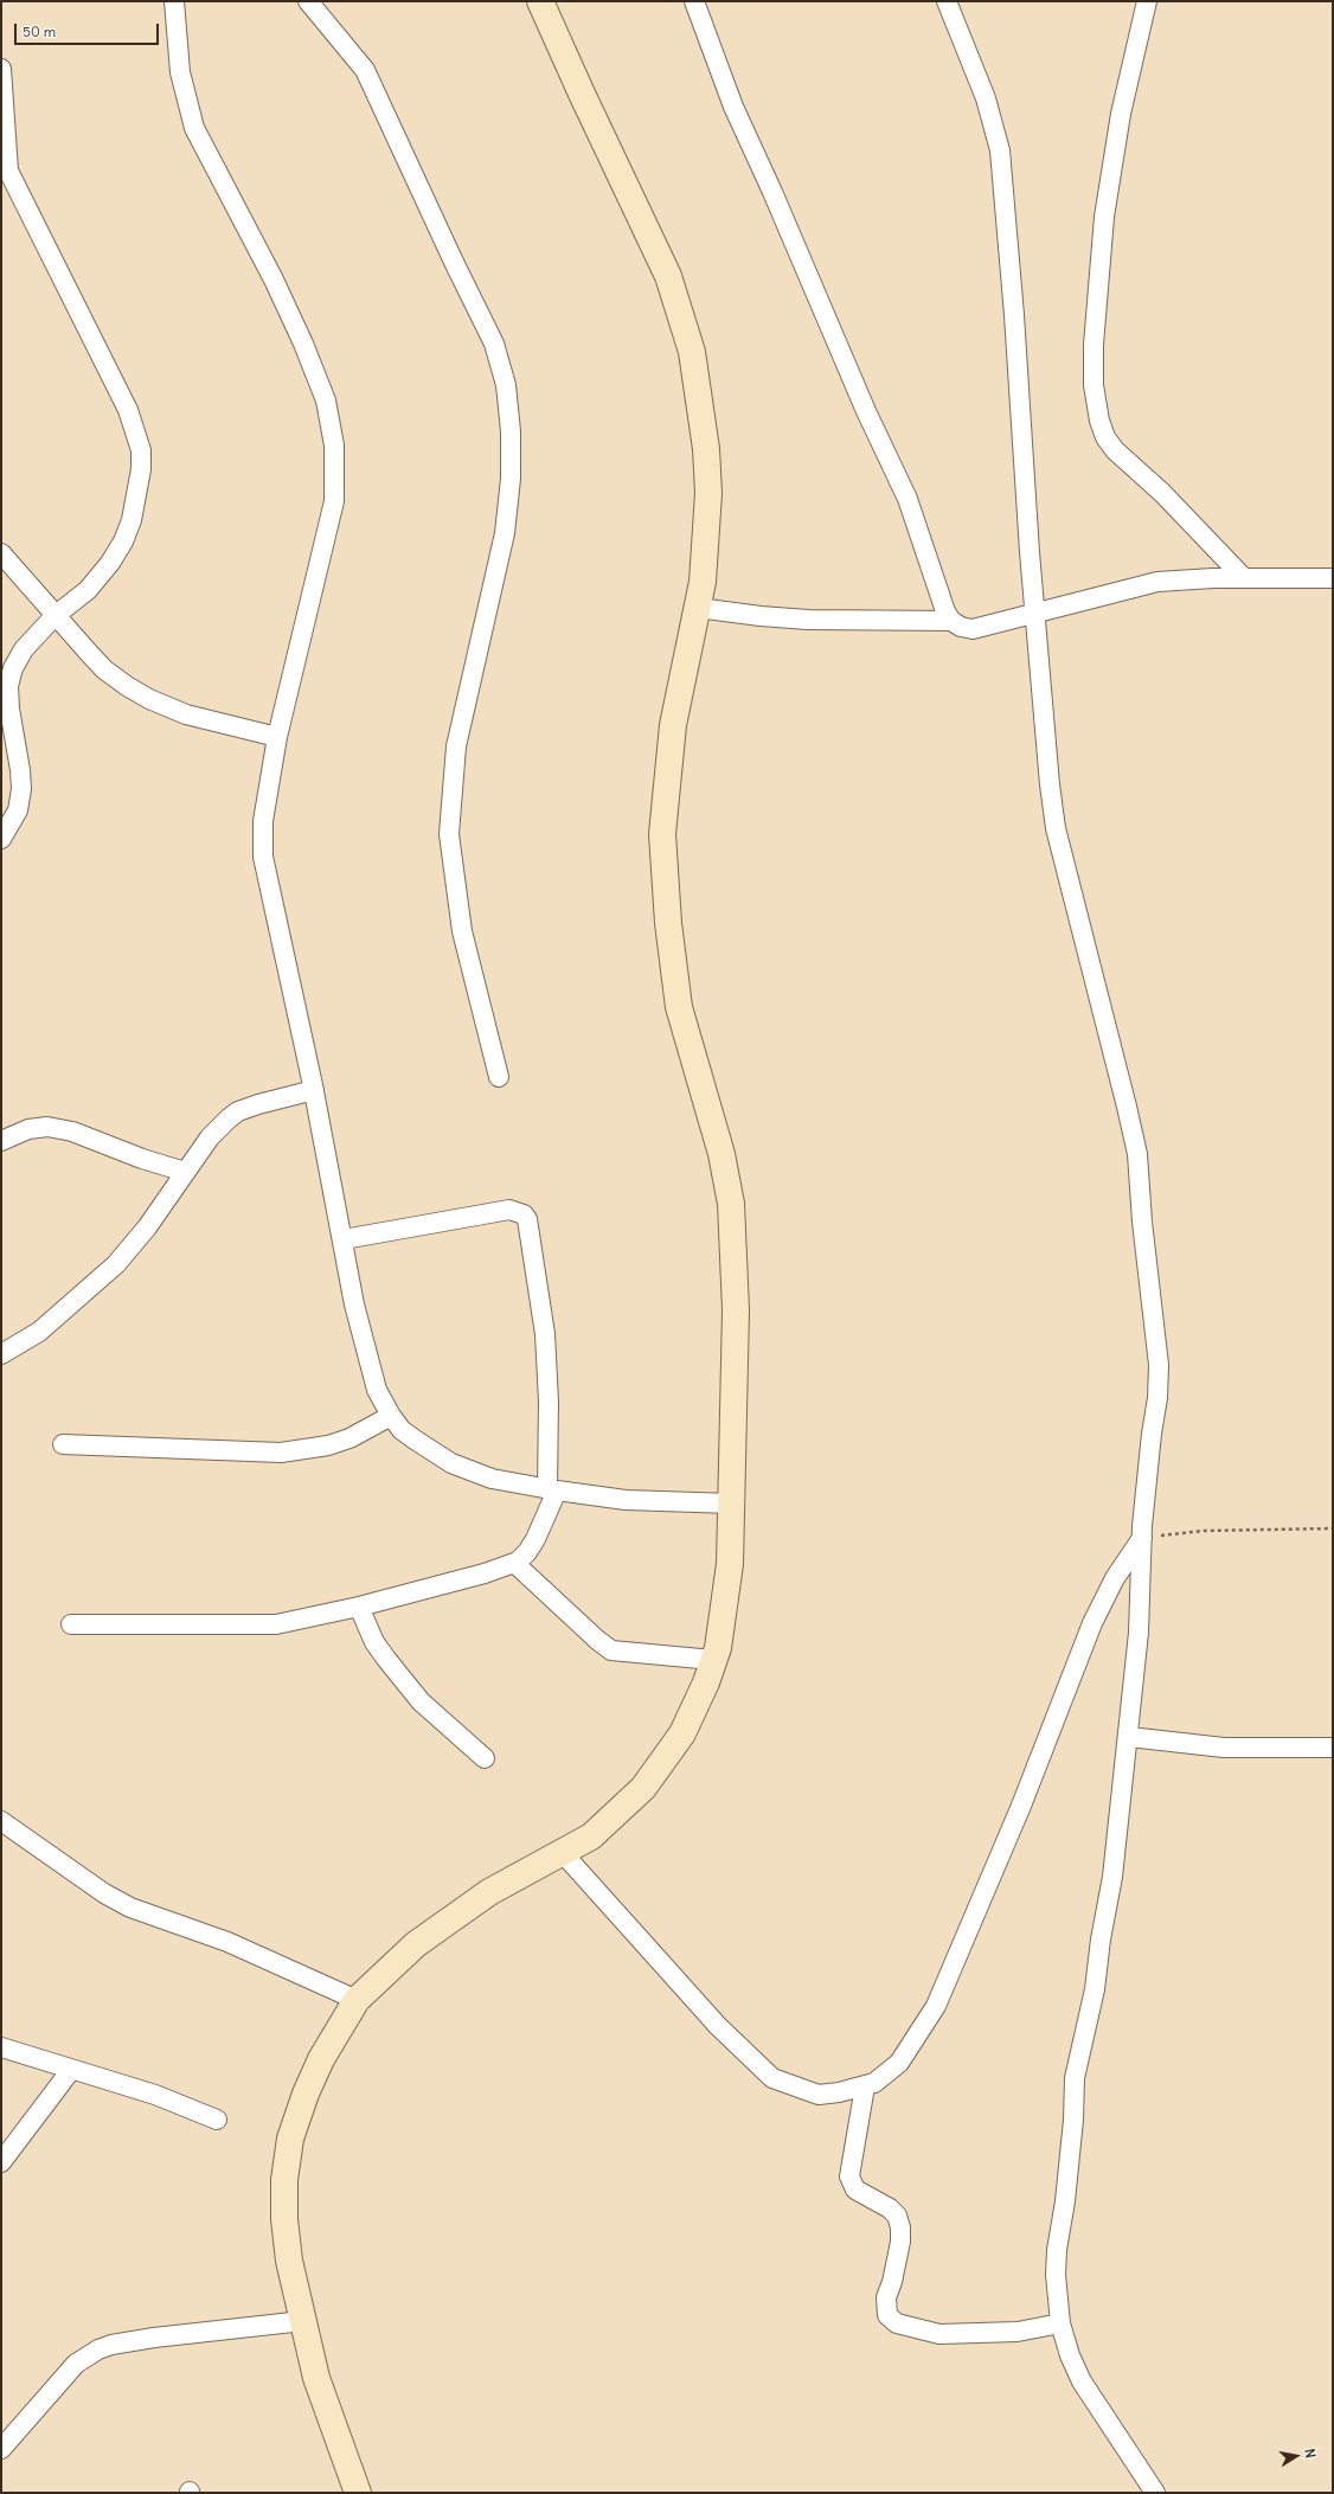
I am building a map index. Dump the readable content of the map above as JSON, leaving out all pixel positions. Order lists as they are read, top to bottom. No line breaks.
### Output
{"scale_bar":"50 m","north":"right"}
